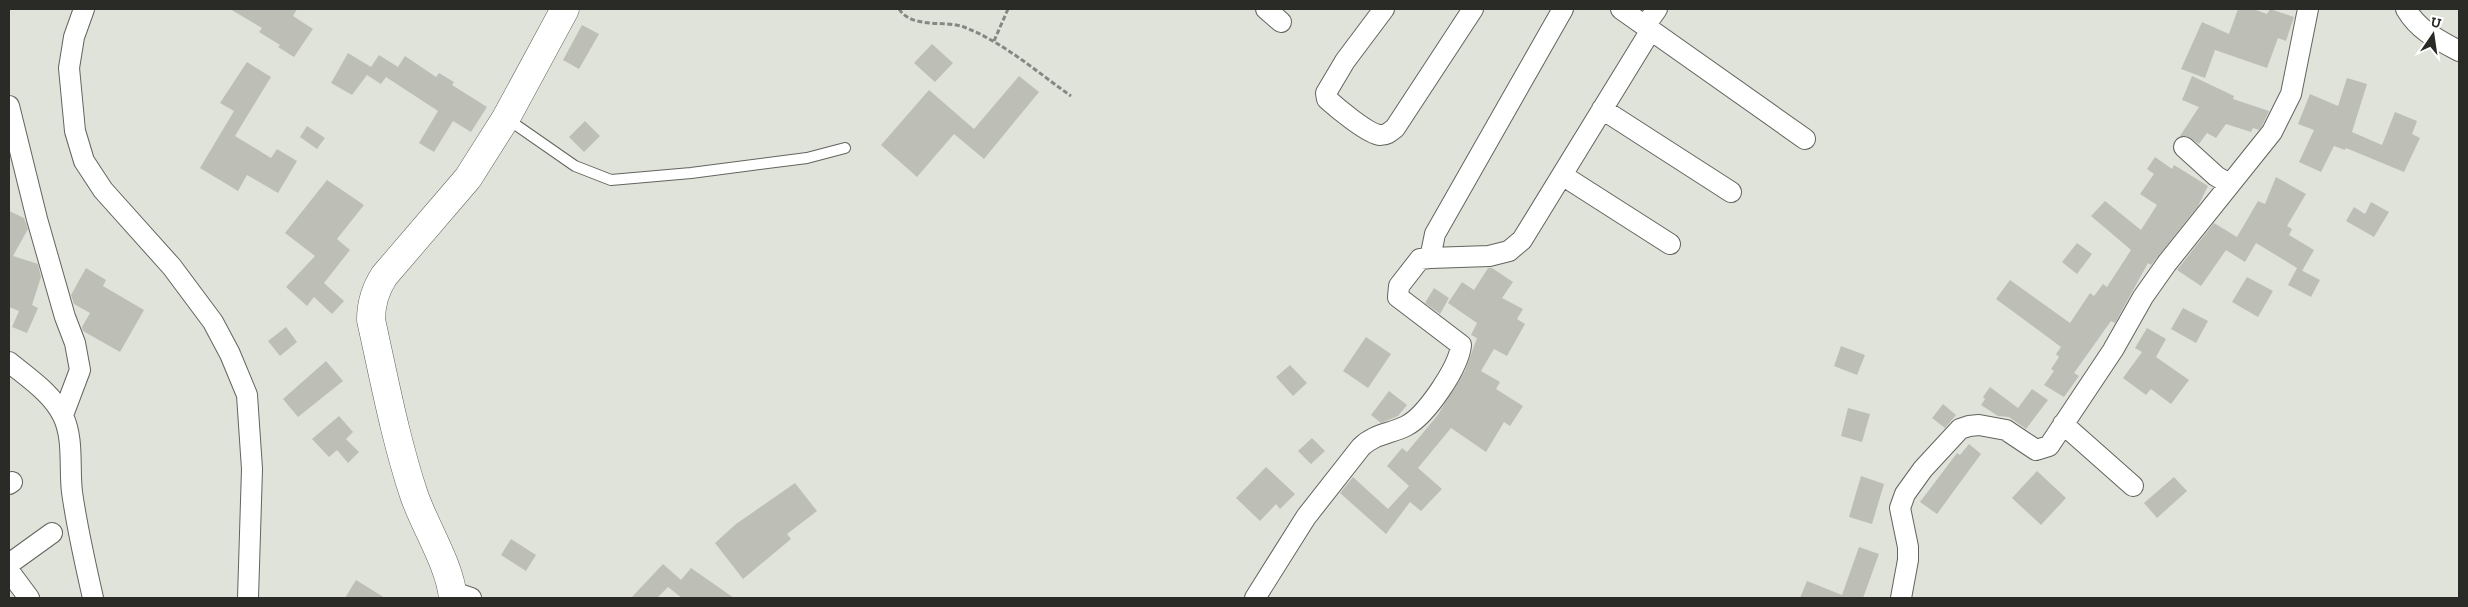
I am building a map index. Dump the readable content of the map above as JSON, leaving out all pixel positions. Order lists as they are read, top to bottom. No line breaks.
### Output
{"north":"top"}
